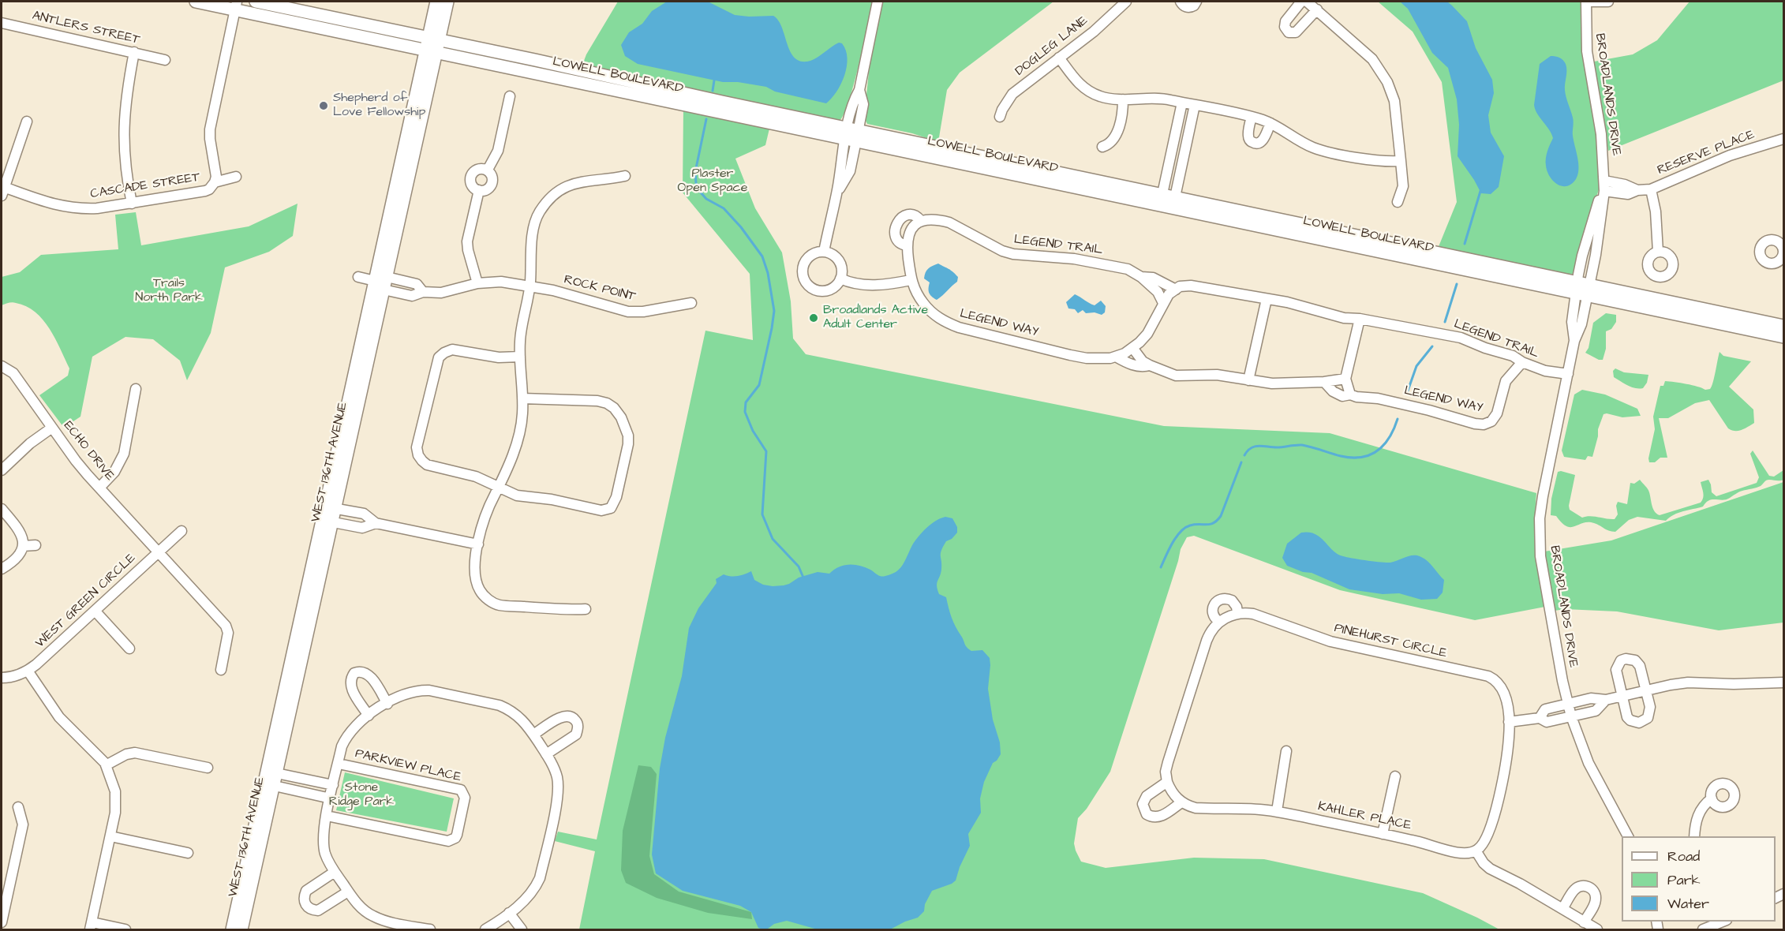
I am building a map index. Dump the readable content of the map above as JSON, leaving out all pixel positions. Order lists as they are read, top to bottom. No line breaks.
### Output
{"streets":{"main road":["LOWELL BOULEVARD","WEST 136TH AVENUE"],"street":["ANTLERS STREET","DOGLEG LANE","BROADLANDS DRIVE","RESERVE PLACE","CASCADE STREET","LEGEND TRAIL","ROCK POINT","LEGEND WAY","ECHO DRIVE","WEST GREEN CIRCLE","PINEHURST CIRCLE","PARKVIEW PLACE","KAHLER PLACE"]},"crossings":[["LOWELL BOULEVARD","BROADLANDS DRIVE"],["LOWELL BOULEVARD","WEST 136TH AVENUE"],["BROADLANDS DRIVE","RESERVE PLACE"],["BROADLANDS DRIVE","LEGEND TRAIL"],["LEGEND TRAIL","LEGEND WAY"],["ROCK POINT","WEST 136TH AVENUE"],["ECHO DRIVE","WEST GREEN CIRCLE"],["PINEHURST CIRCLE","KAHLER PLACE"]],"parks":["Plaster Open Space","Trails North Park","Stone Ridge Park"],"places":["Shepherd of Love Fellowship","Broadlands Active Adult Center"],"legend":["Road","Park","Water"]}
